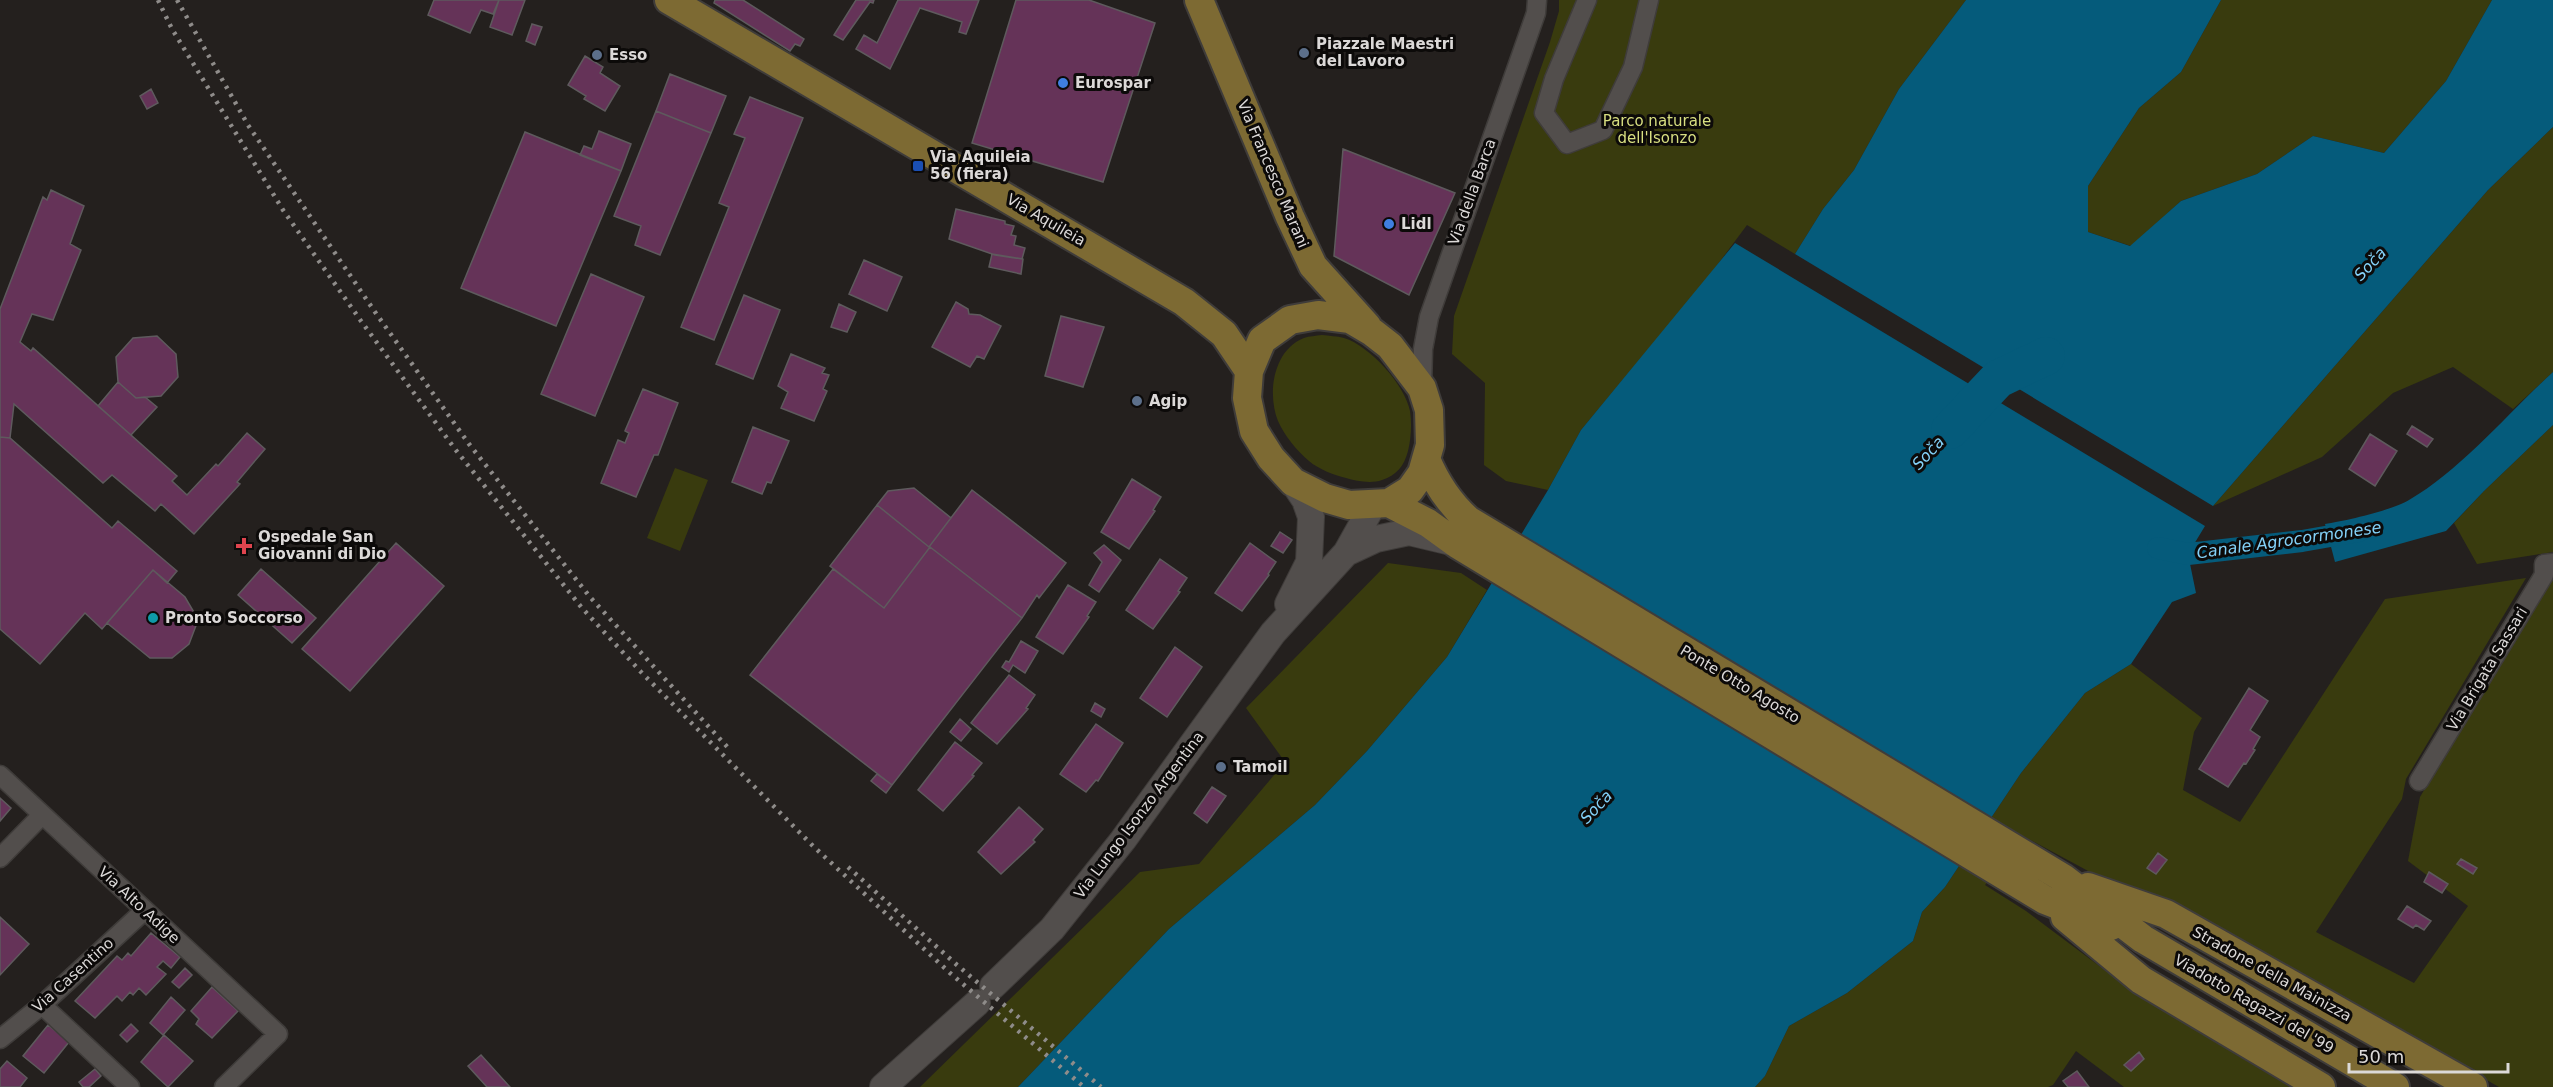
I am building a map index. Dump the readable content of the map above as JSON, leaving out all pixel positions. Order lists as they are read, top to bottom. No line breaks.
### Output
{"streets":{"main road":["Via Francesco Marani","Via Aquileia","Ponte Otto Agosto","Via Lungo Isonzo Argentina","Stradone della Mainizza","Viadotto Ragazzi del '99"],"street":["Via della Barca","Via Brigata Sassari","Via Alto Adige","Via Casentino"]},"crossings":[["Via Francesco Marani","Via della Barca"],["Via Francesco Marani","Via Aquileia"],["Via Francesco Marani","Via Lungo Isonzo Argentina"],["Via della Barca","Via Aquileia"],["Via della Barca","Via Lungo Isonzo Argentina"],["Via Aquileia","Via Lungo Isonzo Argentina"],["Ponte Otto Agosto","Viadotto Ragazzi del '99"],["Via Alto Adige","Via Casentino"],["Stradone della Mainizza","Viadotto Ragazzi del '99"]],"water":["Soča","Canale Agrocormonese"],"parks":["Parco naturale dell'Isonzo"],"places":{"other":["Piazzale Maestri del Lavoro","Esso","Eurospar","Lidl","Agip","Pronto Soccorso","Tamoil"],"transit":["Via Aquileia 56 (fiera)"],"health":["Ospedale San Giovanni di Dio"]},"scale_bar":"50 m"}
